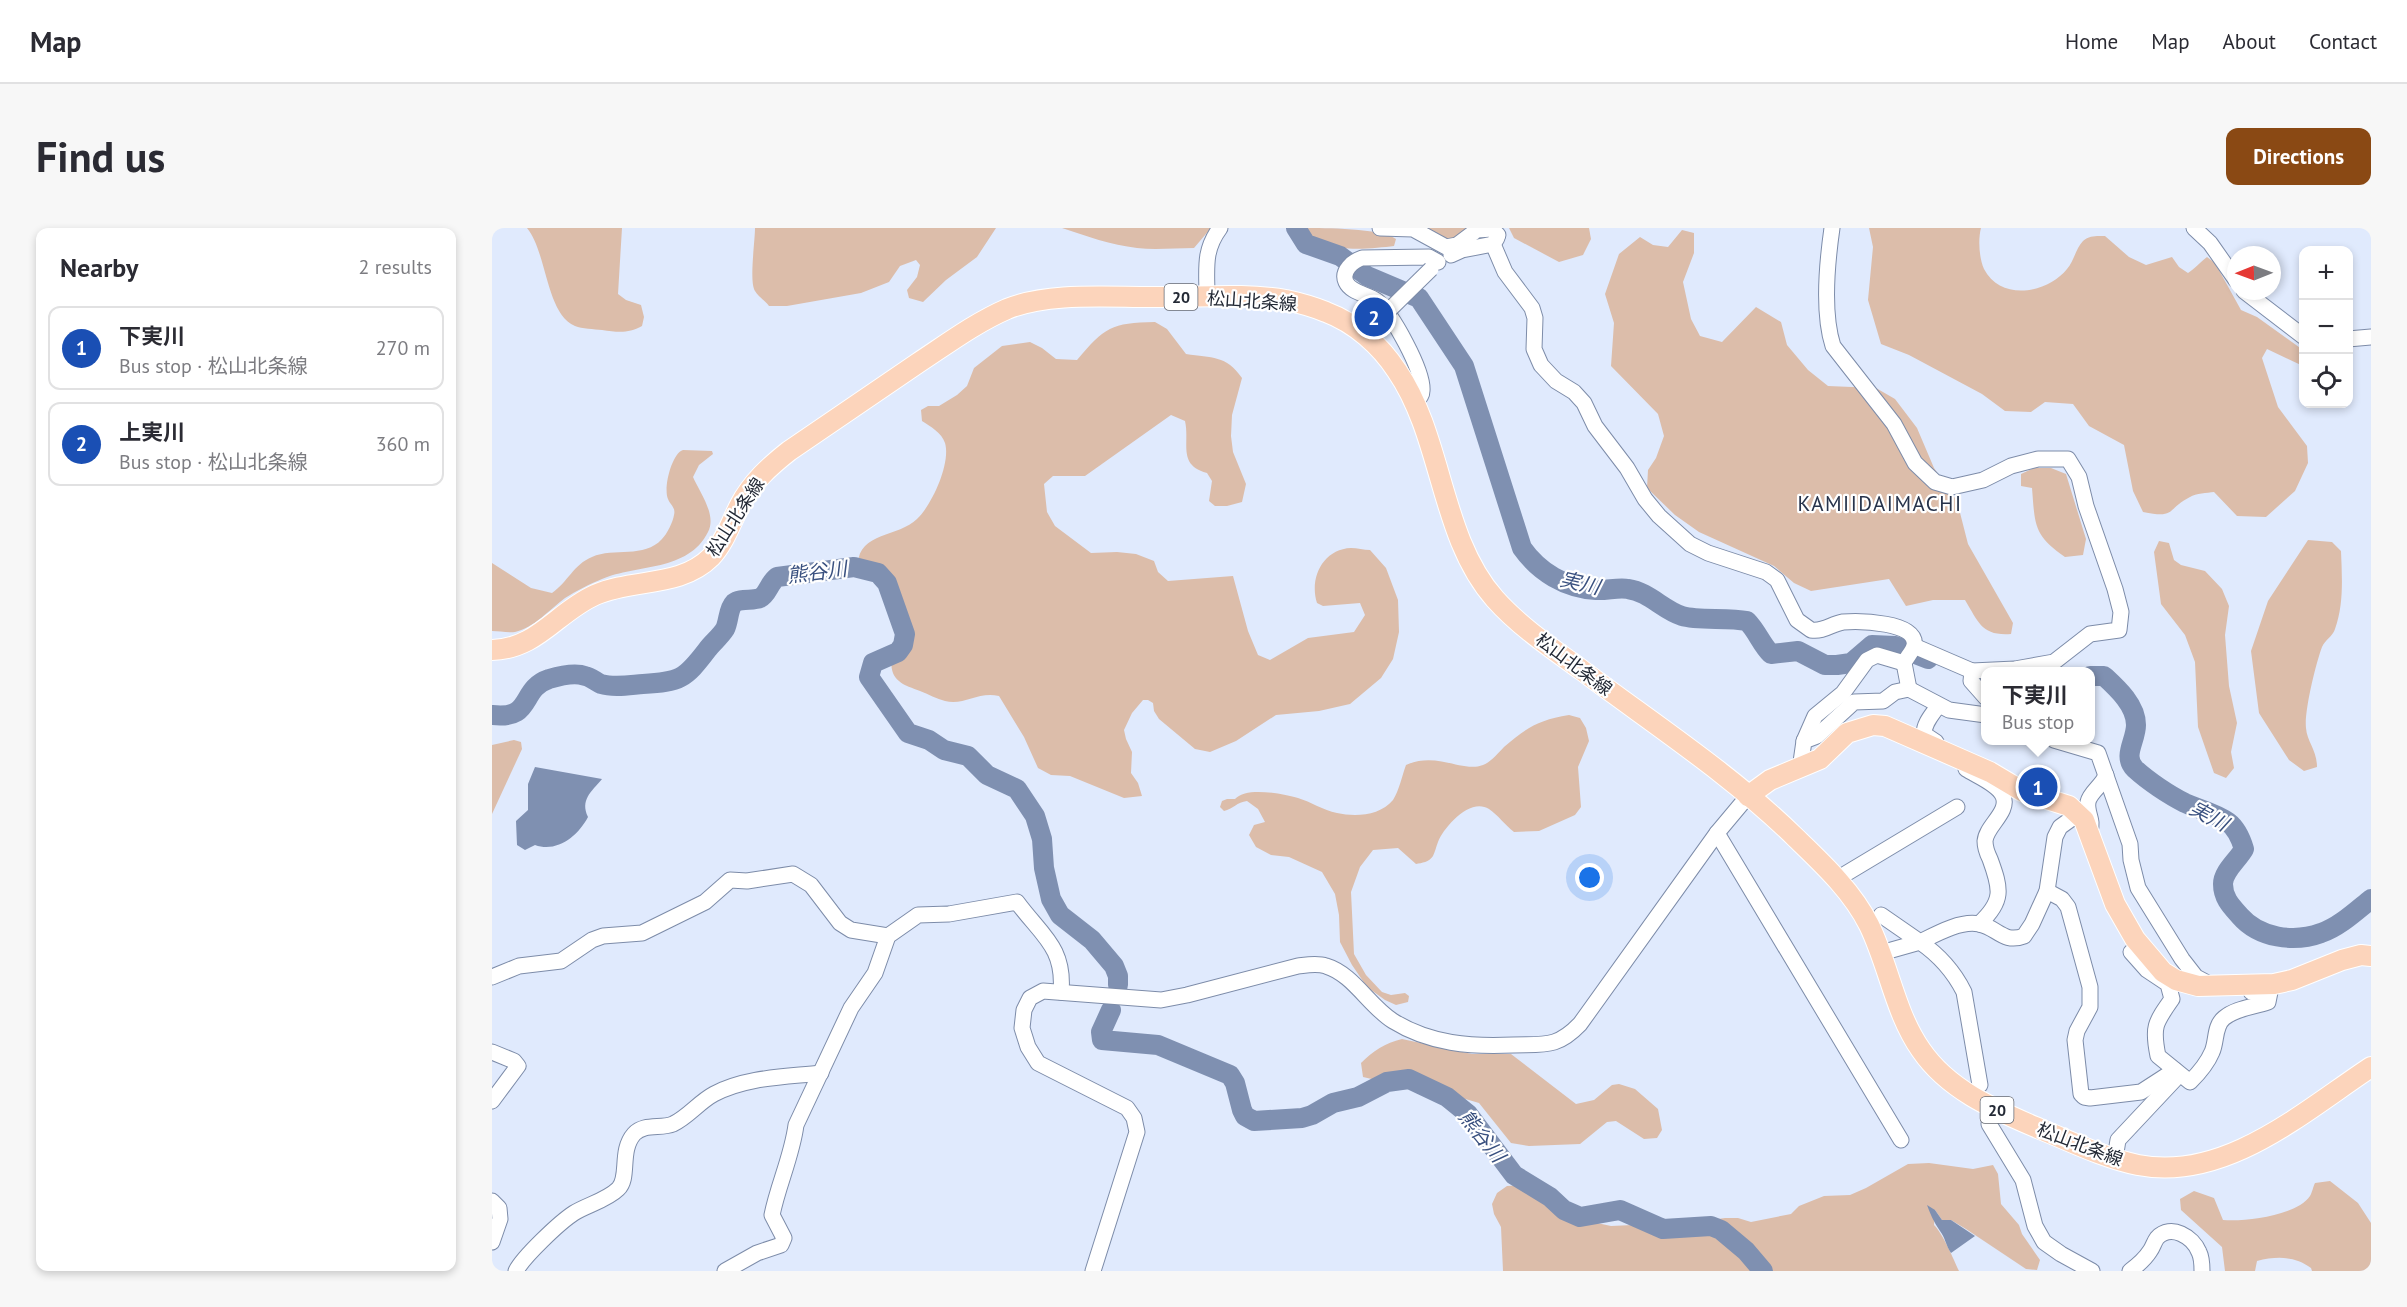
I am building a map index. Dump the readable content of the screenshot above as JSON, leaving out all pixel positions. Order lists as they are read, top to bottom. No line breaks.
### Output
{"streets":{"main road":["20","松山北条線"]},"districts":["KAMIIDAIMACHI"],"water":["熊谷川","実川"],"north":"left","page":{"header":"Map","nav":["Home","Map","About","Contact"],"buttons":"Directions","title":"Find us","heading":["Nearby","2 results"],"map_buttons":["+","−"],"pins":["2","1"],"list":[{"mark":"1","name":"下実川","note":"Bus stop · 松山北条線","value":"270 m"},{"mark":"2","name":"上実川","note":"Bus stop · 松山北条線","value":"360 m"}],"popup":["下実川","Bus stop"]}}
